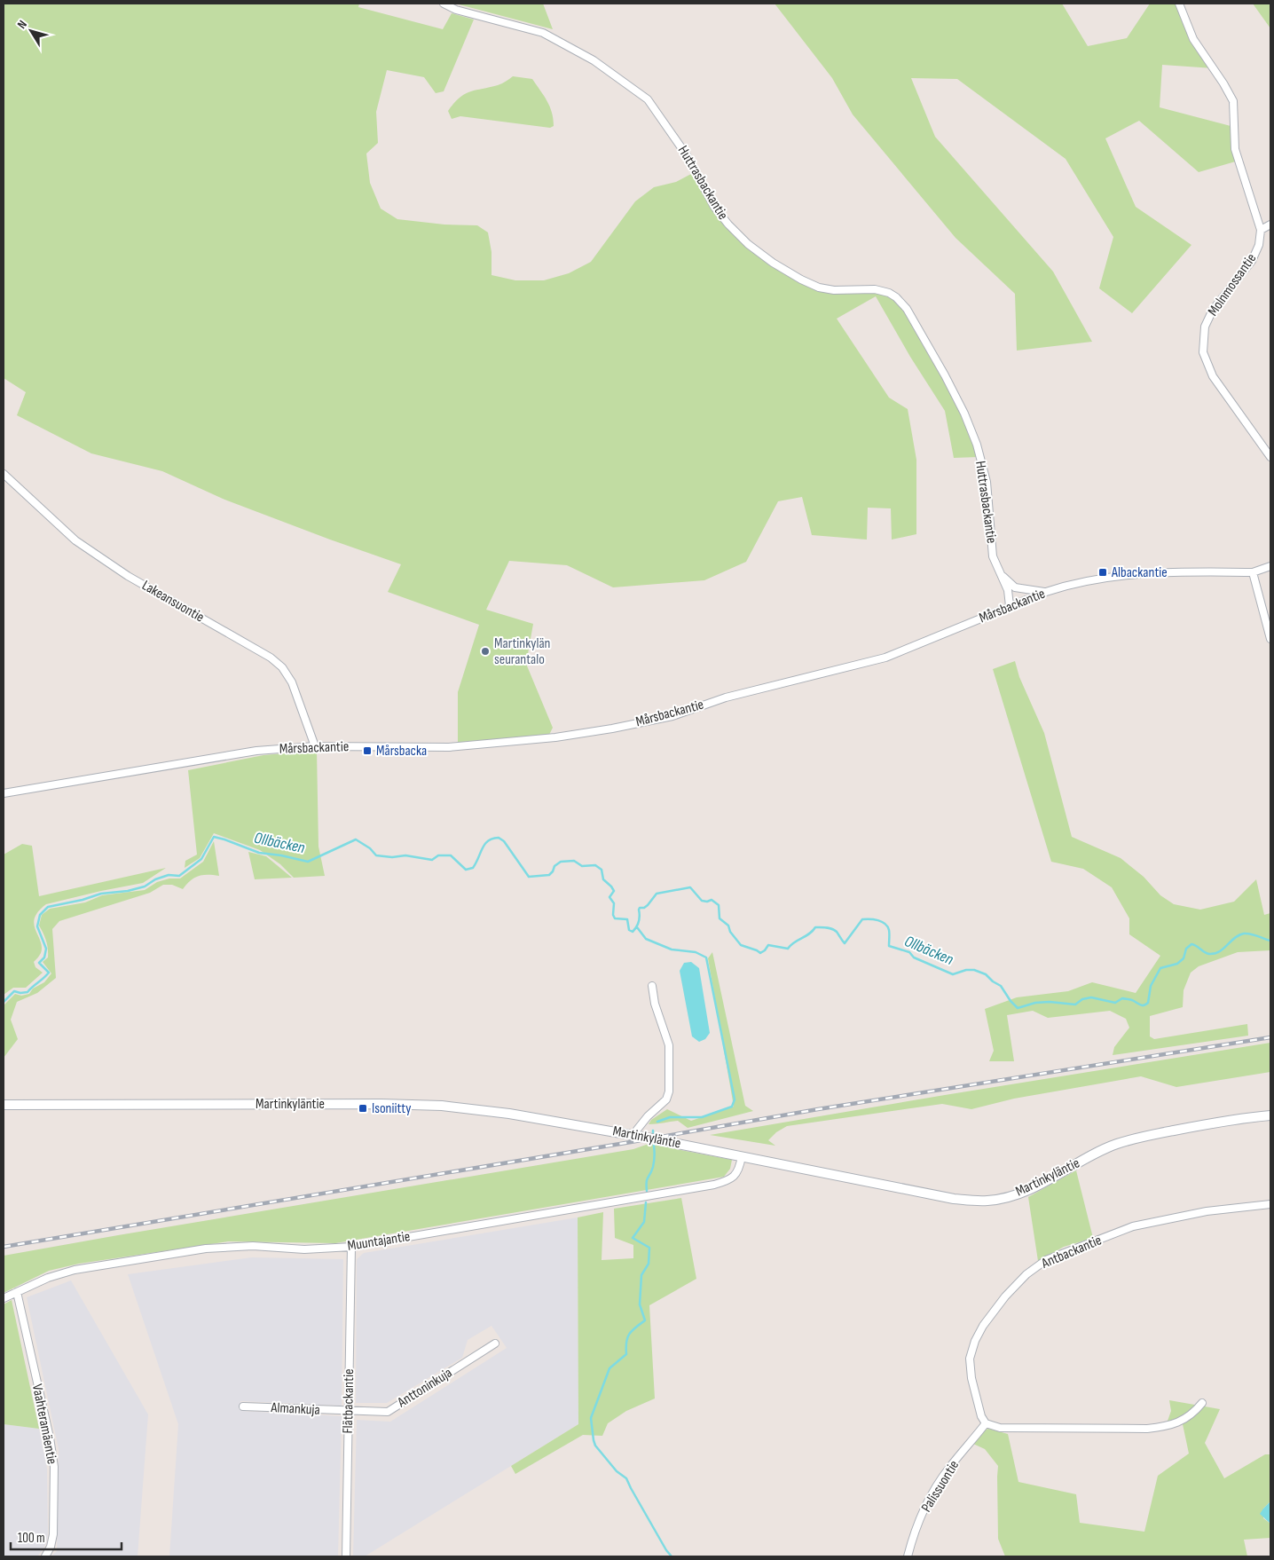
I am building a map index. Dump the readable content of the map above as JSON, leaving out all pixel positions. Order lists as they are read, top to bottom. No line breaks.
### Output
{"streets":{"street":["Huttrasbackantie","Molnmossantie","Lakeansuontie","Mårsbackantie","Martinkyläntie","Muuntajantie","Antbackantie","Anttoninkuja","Flätbackantie","Almankuja","Vaahteramäentie","Palissuontie"]},"crossings":[["Huttrasbackantie","Mårsbackantie"],["Lakeansuontie","Mårsbackantie"],["Martinkyläntie","Muuntajantie"],["Muuntajantie","Flätbackantie"],["Muuntajantie","Vaahteramäentie"],["Antbackantie","Palissuontie"],["Anttoninkuja","Flätbackantie"],["Anttoninkuja","Almankuja"],["Flätbackantie","Almankuja"]],"water":["Ollbäcken"],"places":{"transit":["Albackantie","Mårsbacka","Isoniitty"],"other":["Martinkylän seurantalo"]},"scale_bar":"100 m","north":"top left"}
